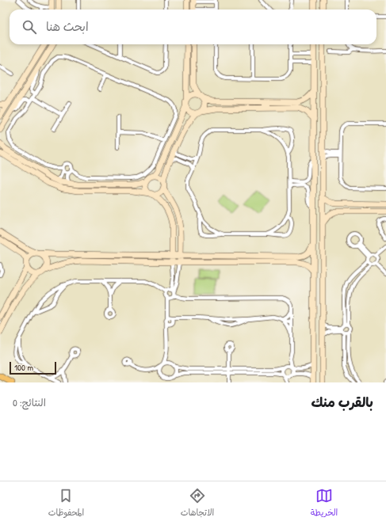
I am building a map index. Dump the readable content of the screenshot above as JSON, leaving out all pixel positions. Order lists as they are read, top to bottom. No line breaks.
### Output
{"scale_bar":"100 m","page":{"search":"ابحث هنا","scale":"100 m","heading":["بالقرب منك","النتائج: 0"],"nav":["الخريطة","الاتجاهات","المحفوظات"]}}
